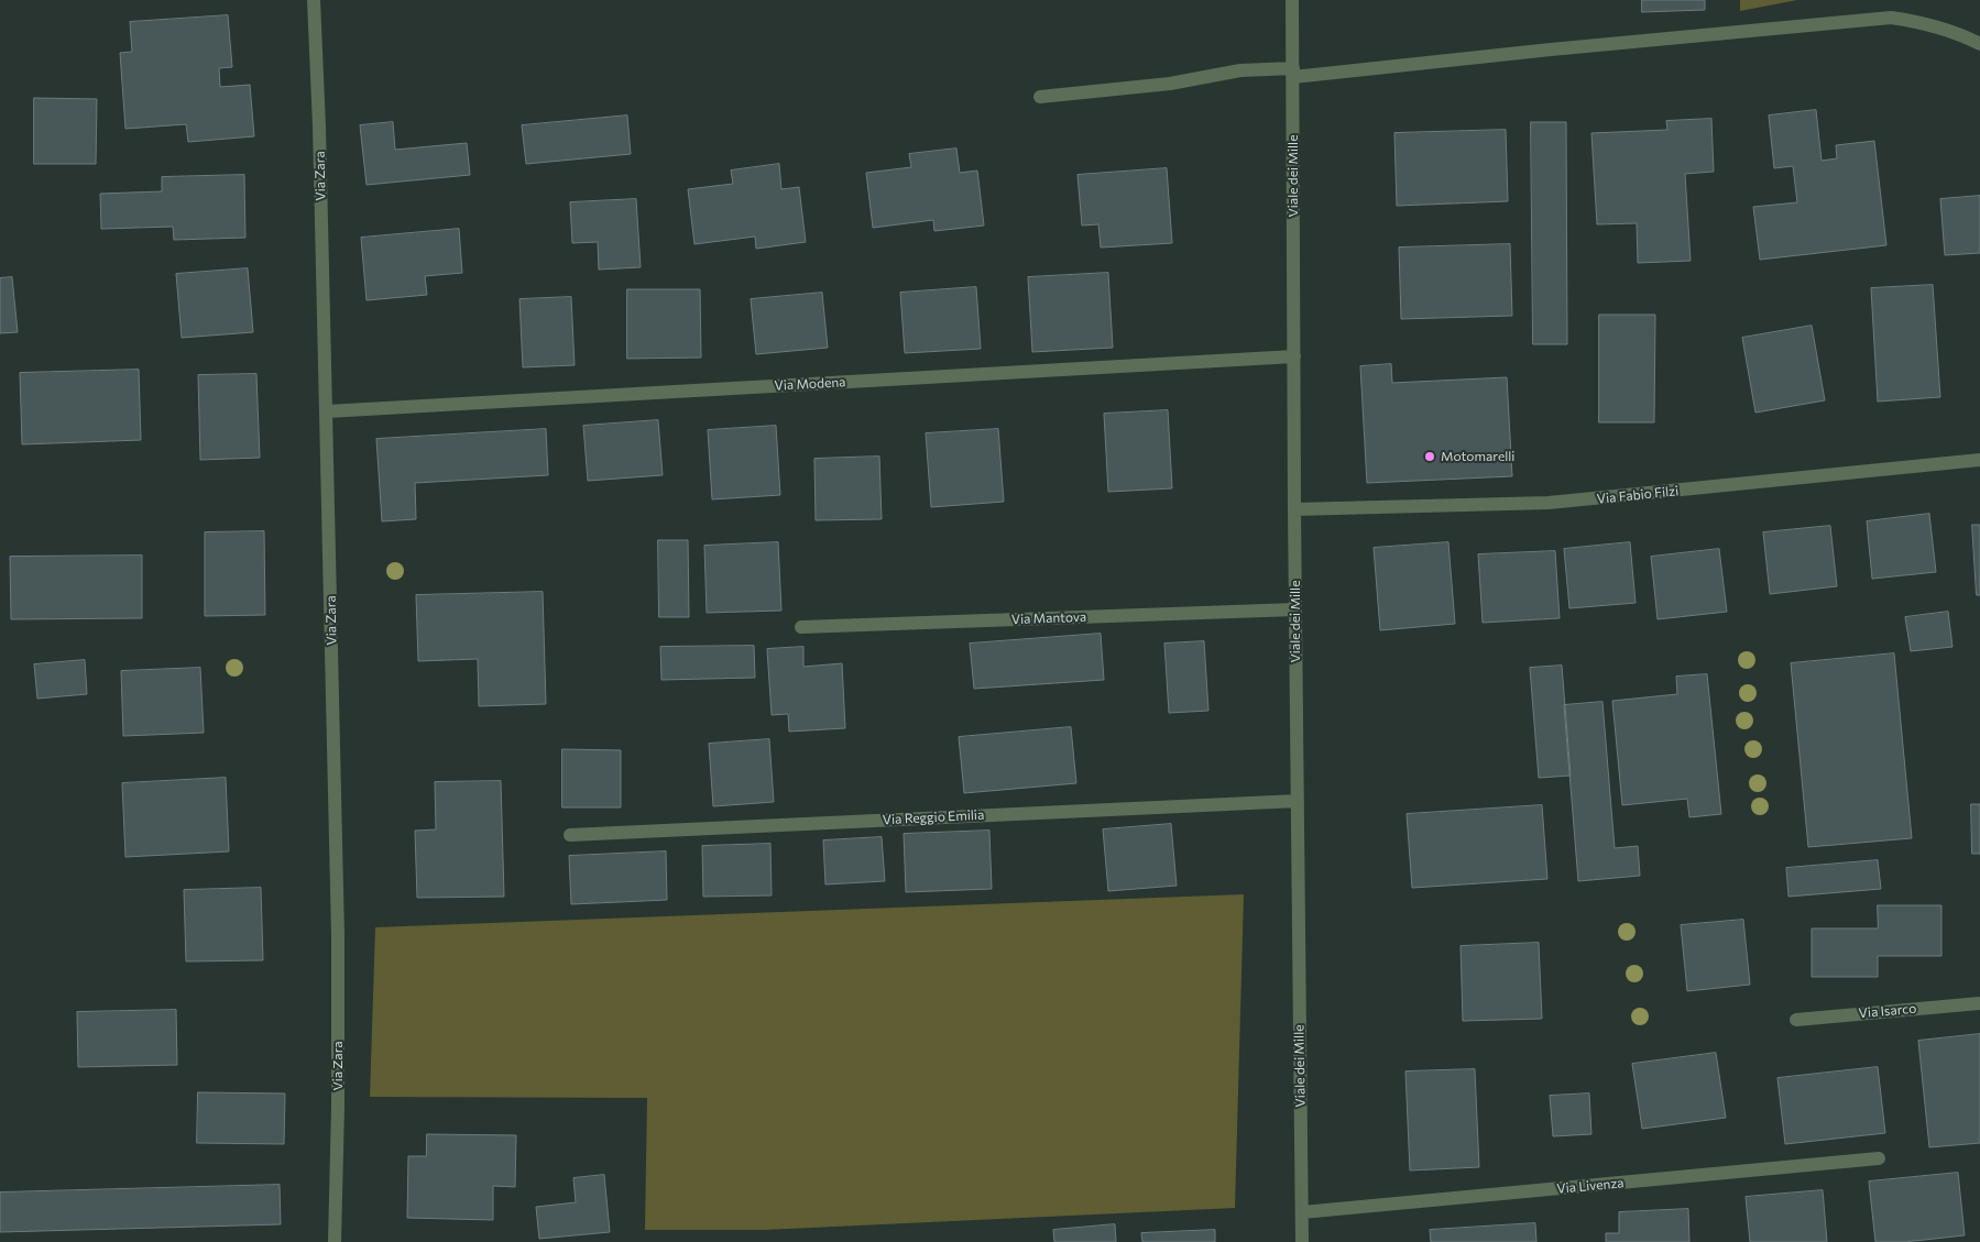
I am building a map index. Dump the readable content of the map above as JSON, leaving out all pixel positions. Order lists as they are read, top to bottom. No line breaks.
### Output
{"streets":{"street":["Via Zara","Viale dei Mille","Via Modena","Via Fabio Filzi","Via Mantova","Via Reggio Emilia","Via Isarco","Via Livenza"]},"crossings":[["Via Zara","Via Modena"],["Viale dei Mille","Via Modena"],["Viale dei Mille","Via Fabio Filzi"],["Viale dei Mille","Via Mantova"],["Viale dei Mille","Via Reggio Emilia"],["Viale dei Mille","Via Livenza"]],"places":["Motomarelli"]}
